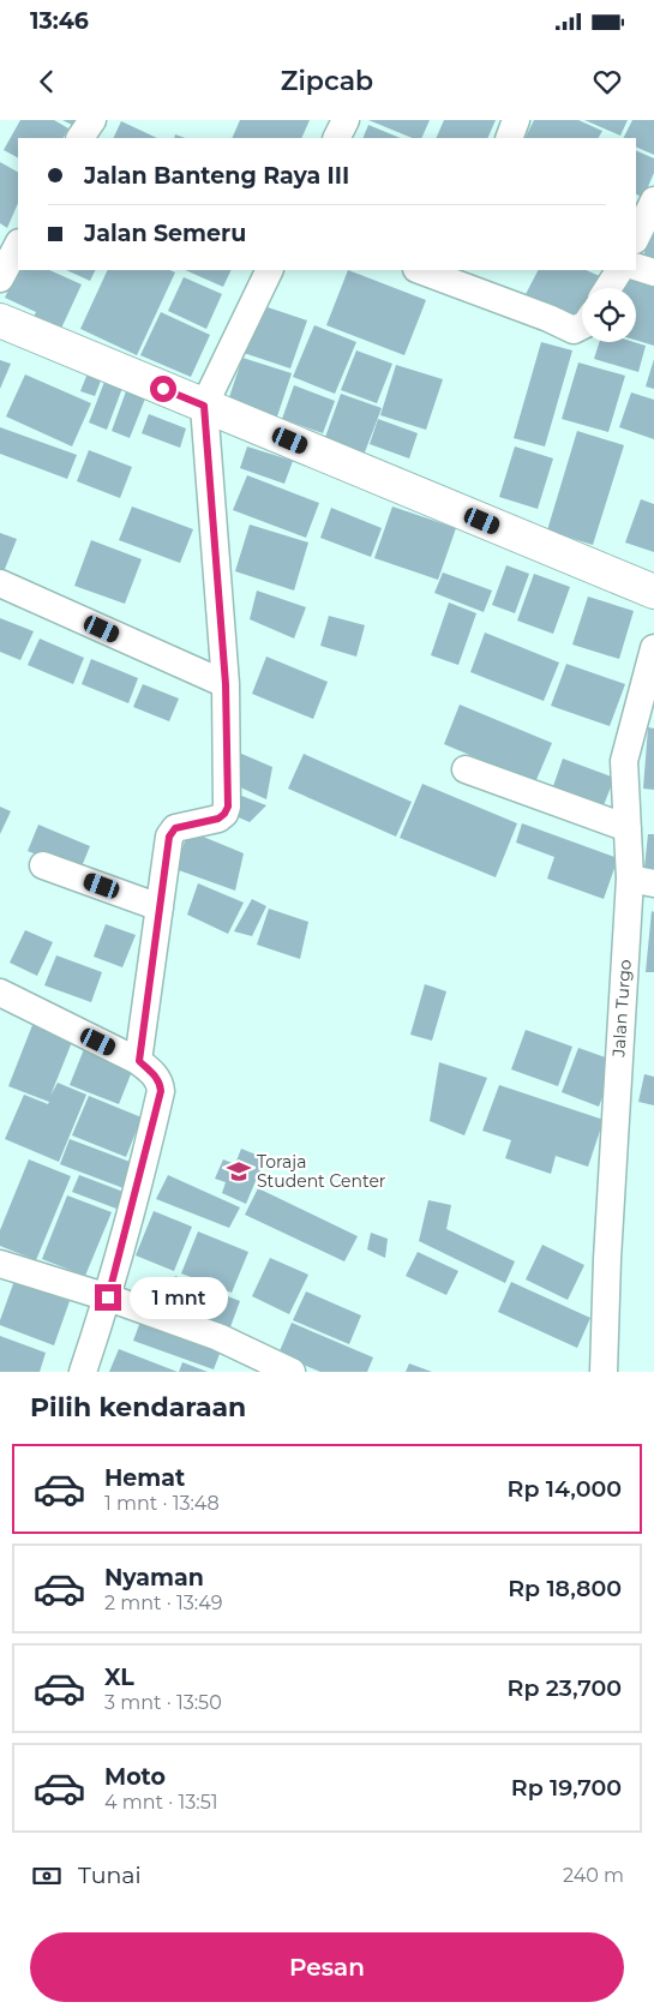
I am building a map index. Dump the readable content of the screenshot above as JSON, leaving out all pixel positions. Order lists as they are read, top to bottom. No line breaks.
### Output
{"streets":{"street":["Jalan Turgo"]},"places":{"school or university":["Toraja Student Center"]},"page":{"status":"13:46","header":"Zipcab","banner":["Jalan Banteng Raya III","Jalan Semeru"],"bubble":"1 mnt","heading":"Pilih kendaraan","list":[{"name":"Hemat","note":"1 mnt · 13:48","value":"Rp 14,000"},{"name":"Nyaman","note":"2 mnt · 13:49","value":"Rp 18,800"},{"name":"XL","note":"3 mnt · 13:50","value":"Rp 23,700"},{"name":"Moto","note":"4 mnt · 13:51","value":"Rp 19,700"}],"pay":["Tunai","240 m"],"buttons":"Pesan"}}
